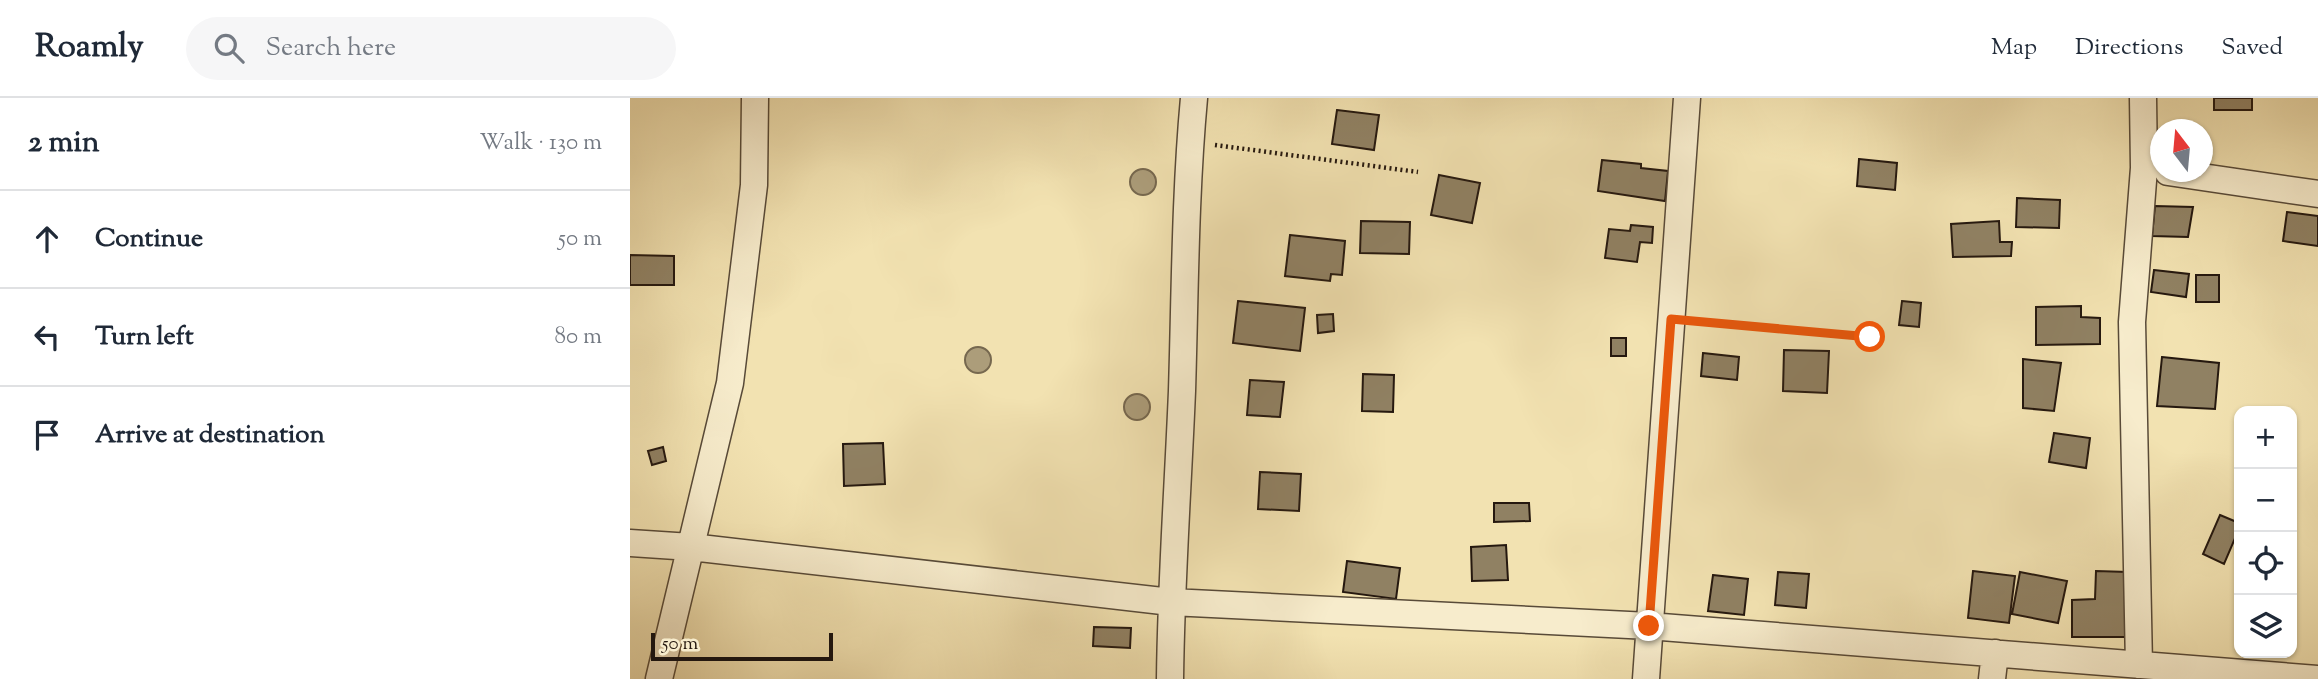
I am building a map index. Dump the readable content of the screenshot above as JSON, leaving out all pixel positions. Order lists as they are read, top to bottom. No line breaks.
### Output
{"scale_bar":"50 m","north":"top","page":{"header":"Roamly","search":"Search here","nav":["Map","Directions","Saved"],"heading":["2 min","Walk · 130 m"],"list":[["Continue","50 m"],["Turn left","80 m"],"Arrive at destination"],"map_buttons":["+","−"],"scale":"50 m"}}
